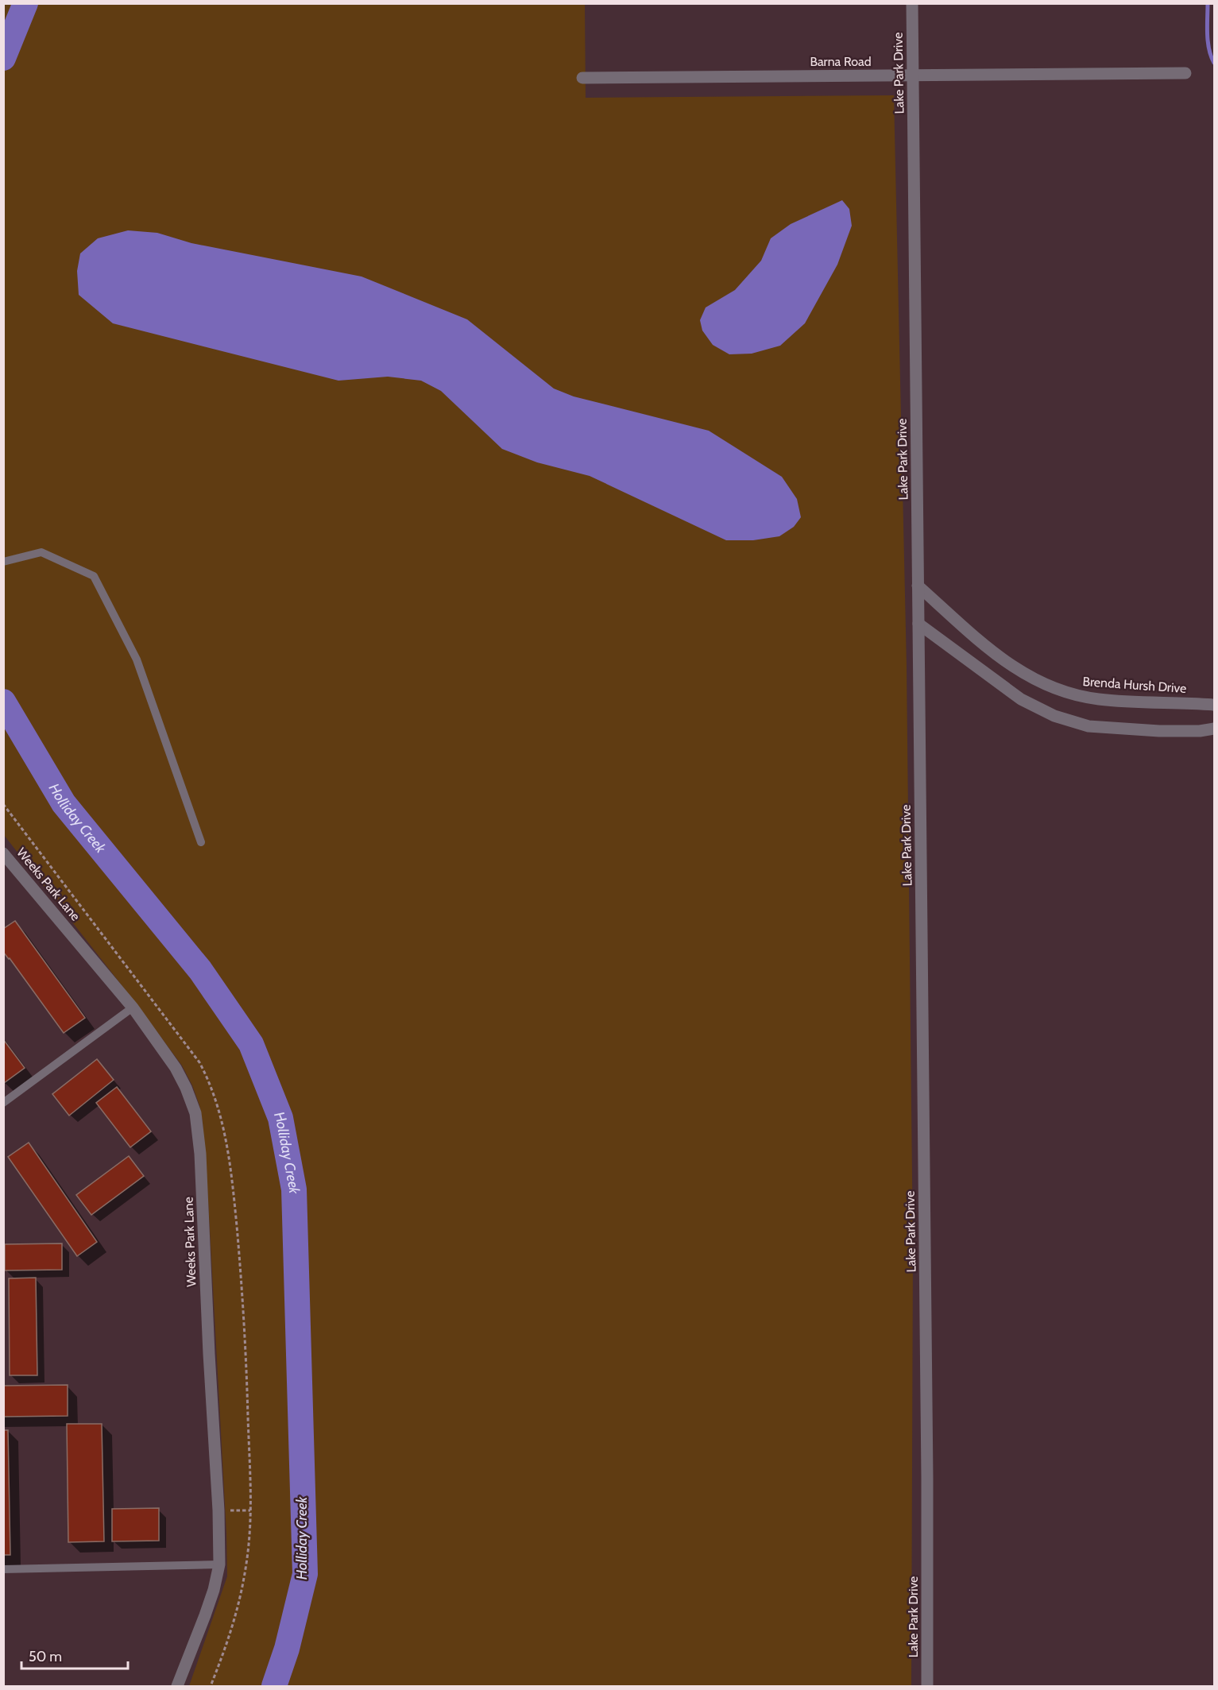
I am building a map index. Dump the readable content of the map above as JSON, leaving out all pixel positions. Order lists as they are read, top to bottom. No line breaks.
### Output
{"streets":{"street":["Barna Road","Lake Park Drive","Brenda Hursh Drive","Weeks Park Lane"]},"crossings":[["Barna Road","Lake Park Drive"],["Lake Park Drive","Brenda Hursh Drive"]],"water":["Holliday Creek"],"scale_bar":"50 m"}
